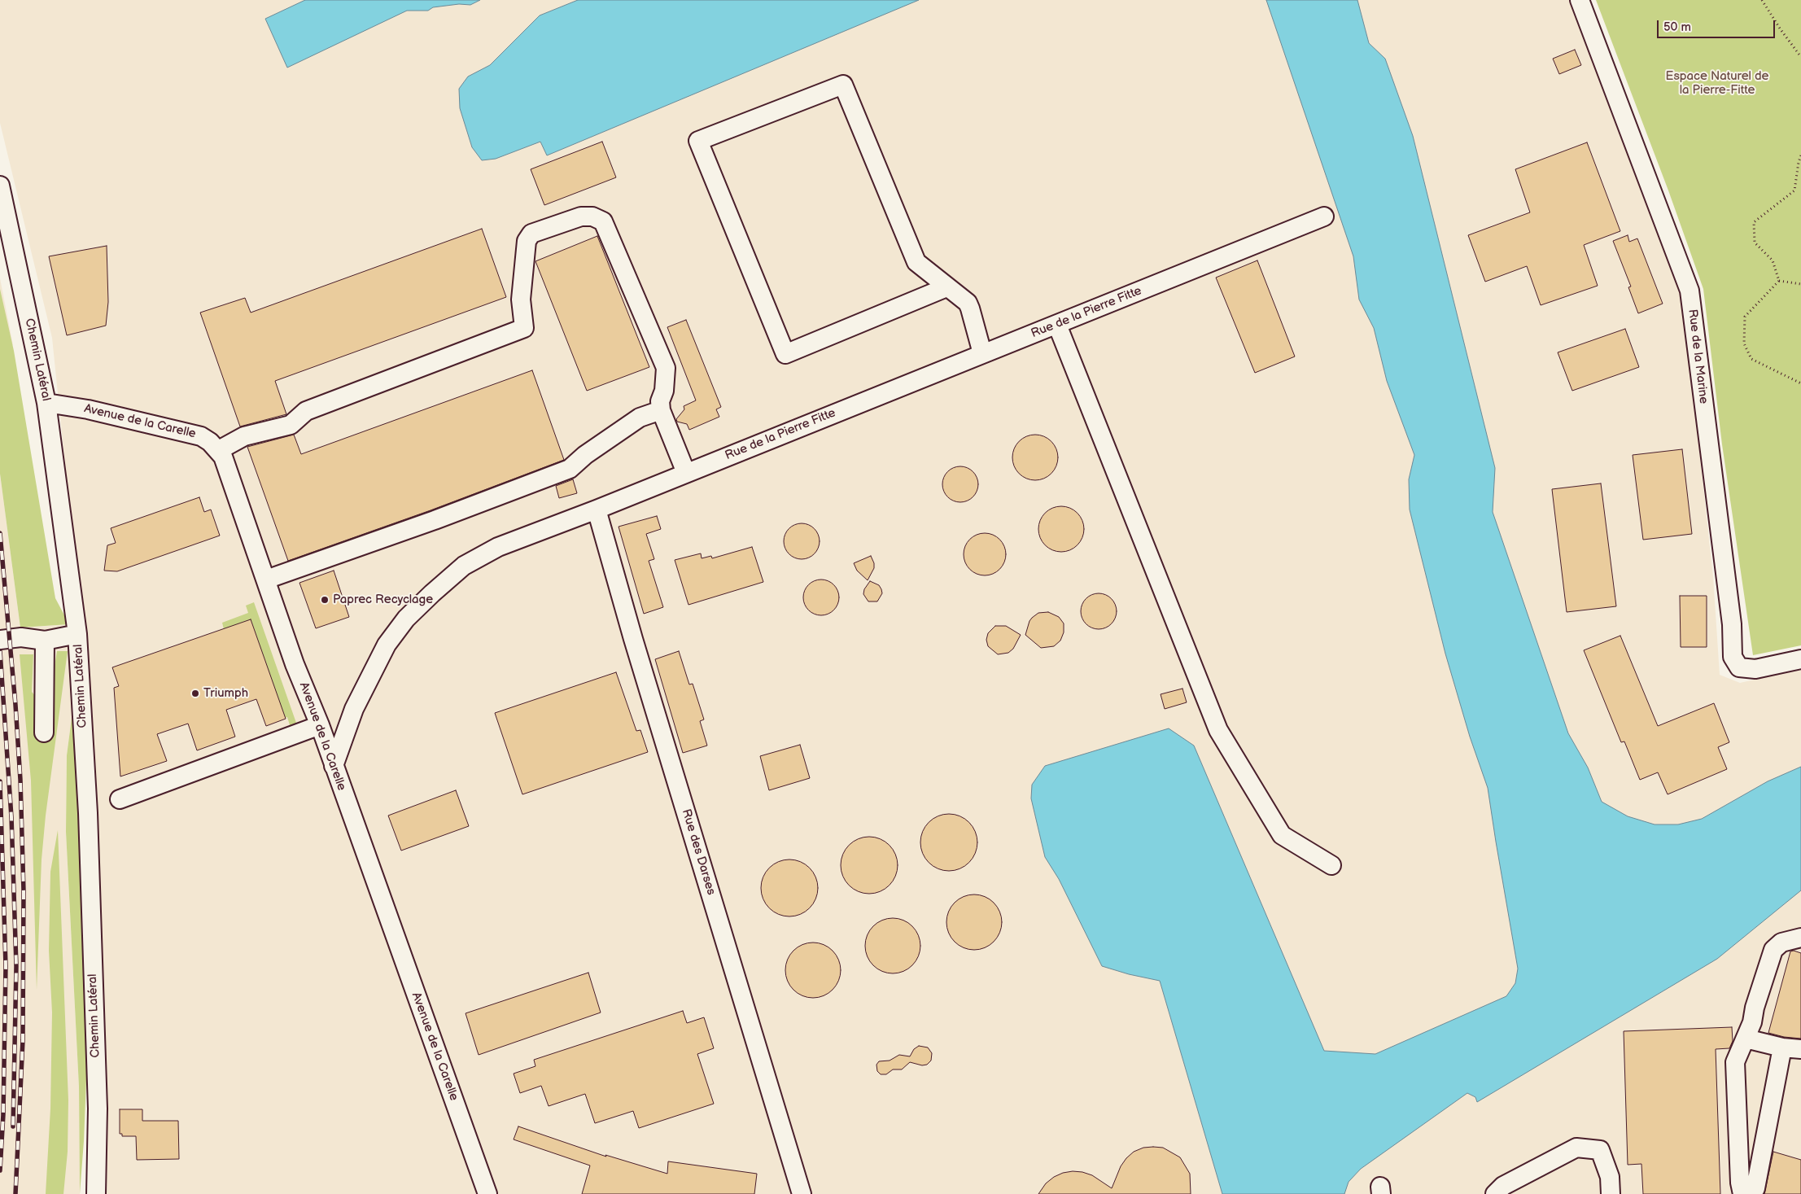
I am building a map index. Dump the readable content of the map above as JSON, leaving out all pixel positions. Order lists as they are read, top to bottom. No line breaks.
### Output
{"streets":{"street":["Rue de la Pierre Fitte","Rue de la Marine","Chemin Latéral","Avenue de la Carelle","Rue des Darses"]},"crossings":[["Rue de la Pierre Fitte","Avenue de la Carelle"],["Rue de la Pierre Fitte","Rue des Darses"],["Chemin Latéral","Avenue de la Carelle"]],"parks":["Espace Naturel de la Pierre-Fitte"],"places":["Paprec Recyclage","Triumph"],"scale_bar":"50 m"}
